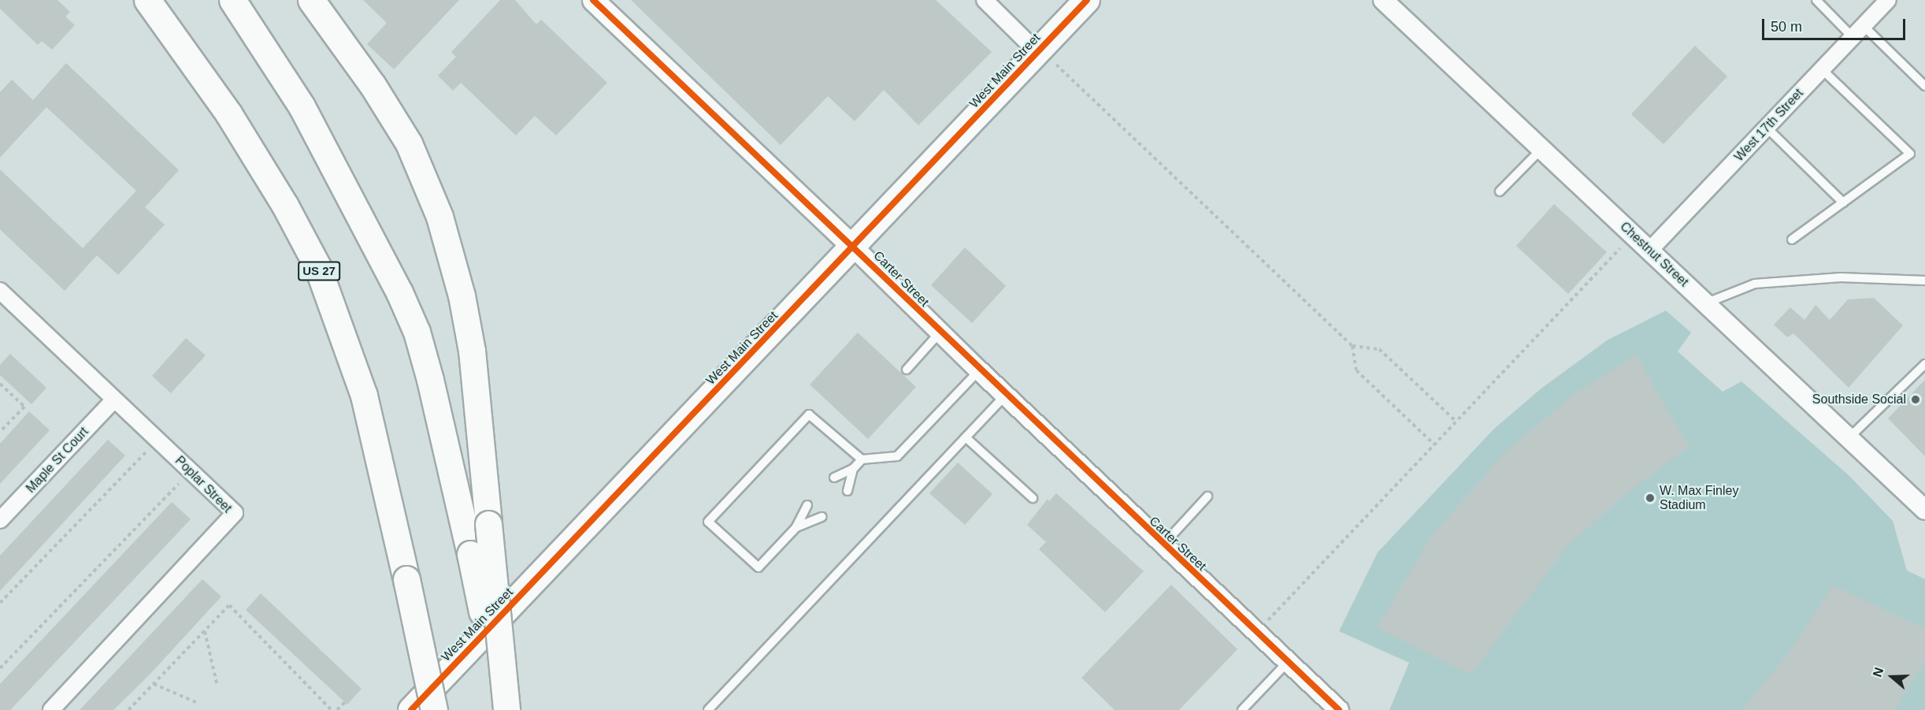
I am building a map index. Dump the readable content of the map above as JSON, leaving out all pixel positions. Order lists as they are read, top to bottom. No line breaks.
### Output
{"streets":{"highway":["US 27"],"main road":["West Main Street","Carter Street"],"street":["West 17th Street","Chestnut Street","Maple St Court","Poplar Street"]},"crossings":[["West Main Street","Carter Street"],["West 17th Street","Chestnut Street"],["Maple St Court","Poplar Street"]],"places":["Southside Social","W. Max Finley Stadium"],"scale_bar":"50 m","north":"left"}
